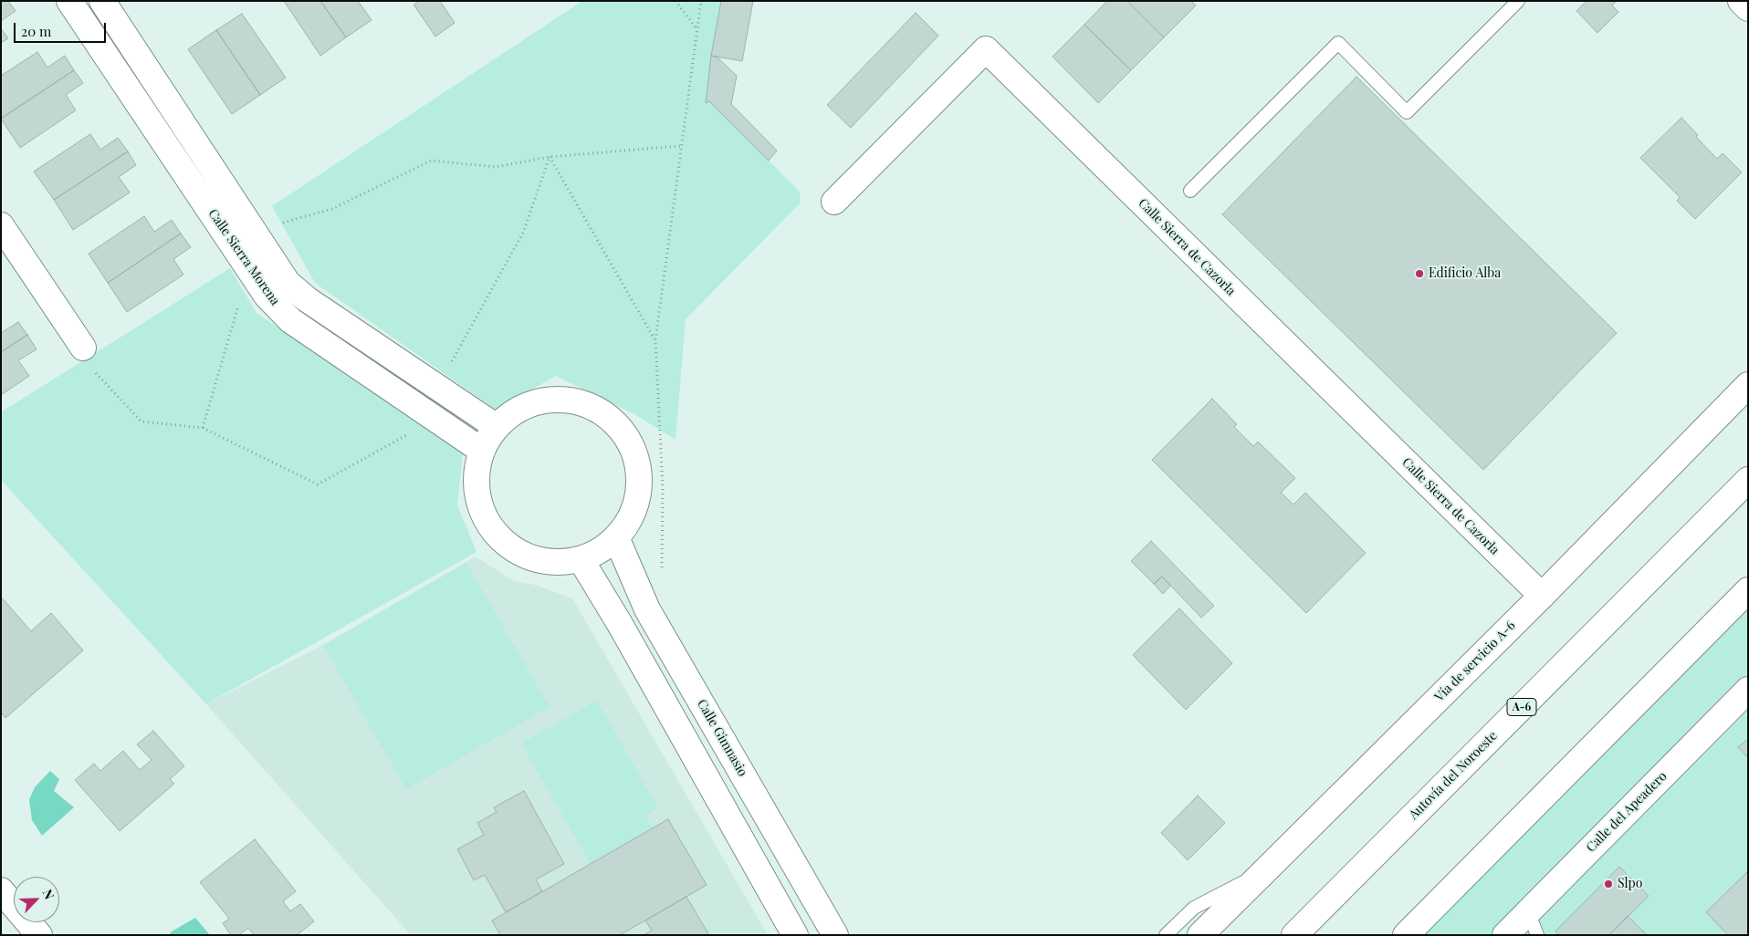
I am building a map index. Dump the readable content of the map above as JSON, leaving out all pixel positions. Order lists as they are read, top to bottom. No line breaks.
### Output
{"streets":{"main road":["Calle Sierra de Cazorla","Calle Sierra Morena","Vía de servicio A-6","A-6","Calle Gimnasio","Autovía del Noroeste","Calle del Apeadero"]},"crossings":[["Calle Sierra de Cazorla","Vía de servicio A-6"],["Calle Sierra Morena","Calle Gimnasio"]],"places":["Edificio Alba","Slpo"],"scale_bar":"20 m","north":"top right"}
